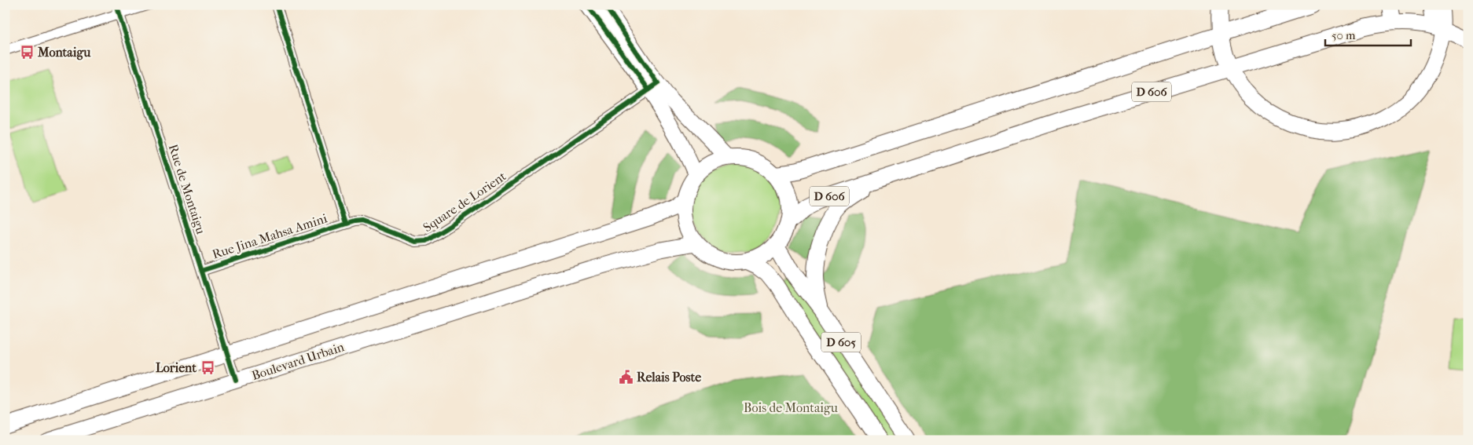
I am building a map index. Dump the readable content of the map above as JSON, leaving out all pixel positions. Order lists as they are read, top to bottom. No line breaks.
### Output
{"streets":{"main road":["D 606","D 605","Boulevard Urbain"],"street":["Rue de Montaigu","Square de Lorient","Rue Jina Mahsa Amini"]},"crossings":[["D 606","D 605"],["D 606","Boulevard Urbain"],["Rue de Montaigu","Rue Jina Mahsa Amini"],["Rue de Montaigu","Boulevard Urbain"],["Square de Lorient","Rue Jina Mahsa Amini"],["D 605","Boulevard Urbain"]],"parks":["Bois de Montaigu"],"places":{"bus stop":["Montaigu","Lorient"],"public building":["Relais Poste"]},"scale_bar":"50 m"}
